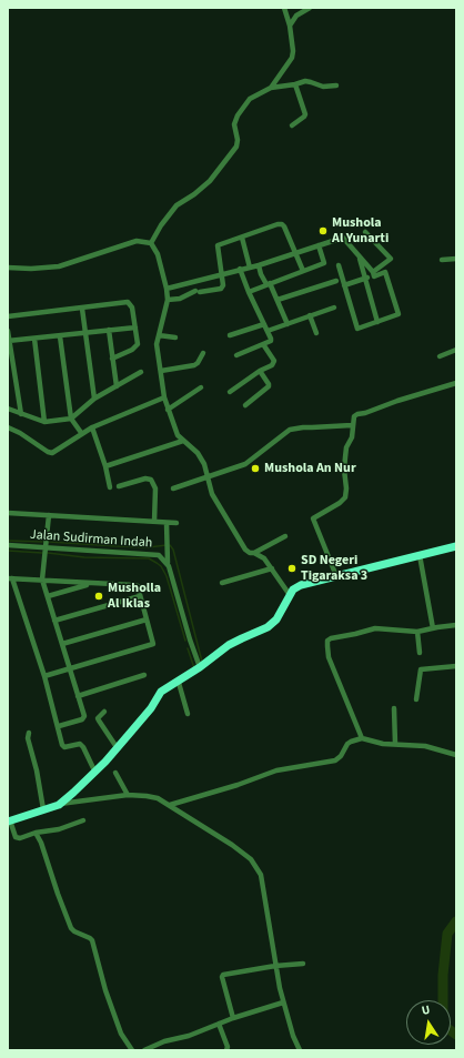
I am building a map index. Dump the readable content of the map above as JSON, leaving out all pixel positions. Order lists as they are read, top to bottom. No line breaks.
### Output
{"streets":{"street":["Jalan Sudirman Indah"]},"places":["Mushola Al Yunarti","Mushola An Nur","SD Negeri Tigaraksa 3","Musholla Al Iklas"],"north":"top"}
